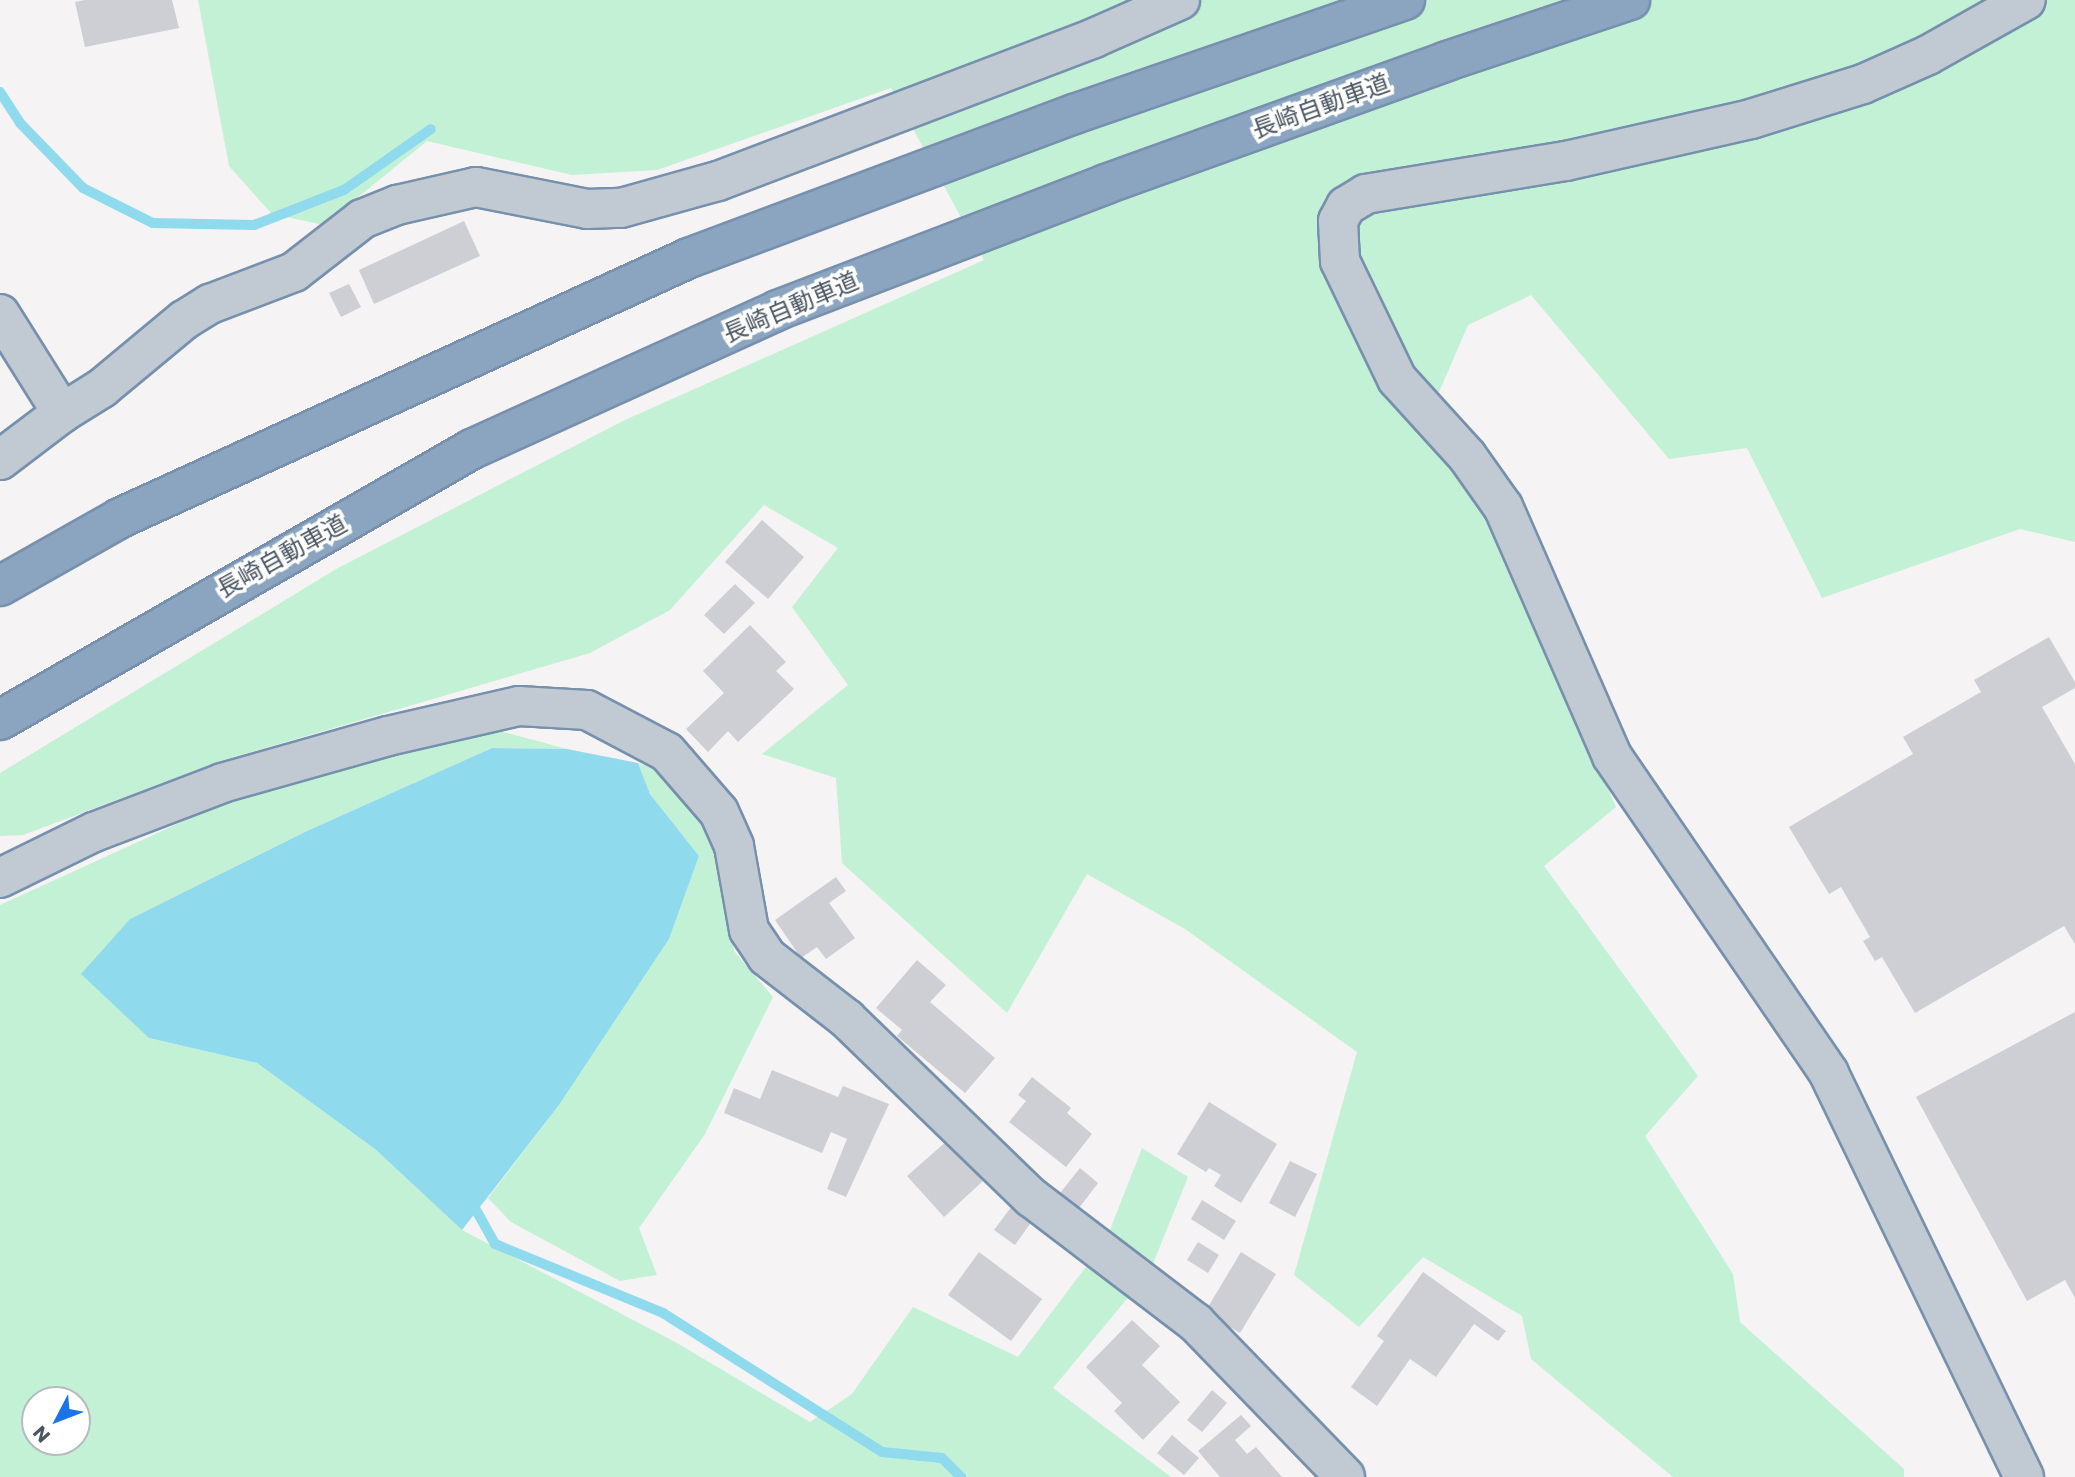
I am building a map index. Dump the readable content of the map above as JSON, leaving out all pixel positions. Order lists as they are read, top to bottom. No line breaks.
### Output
{"streets":{"highway":["長崎自動車道"]},"north":"bottom left"}
